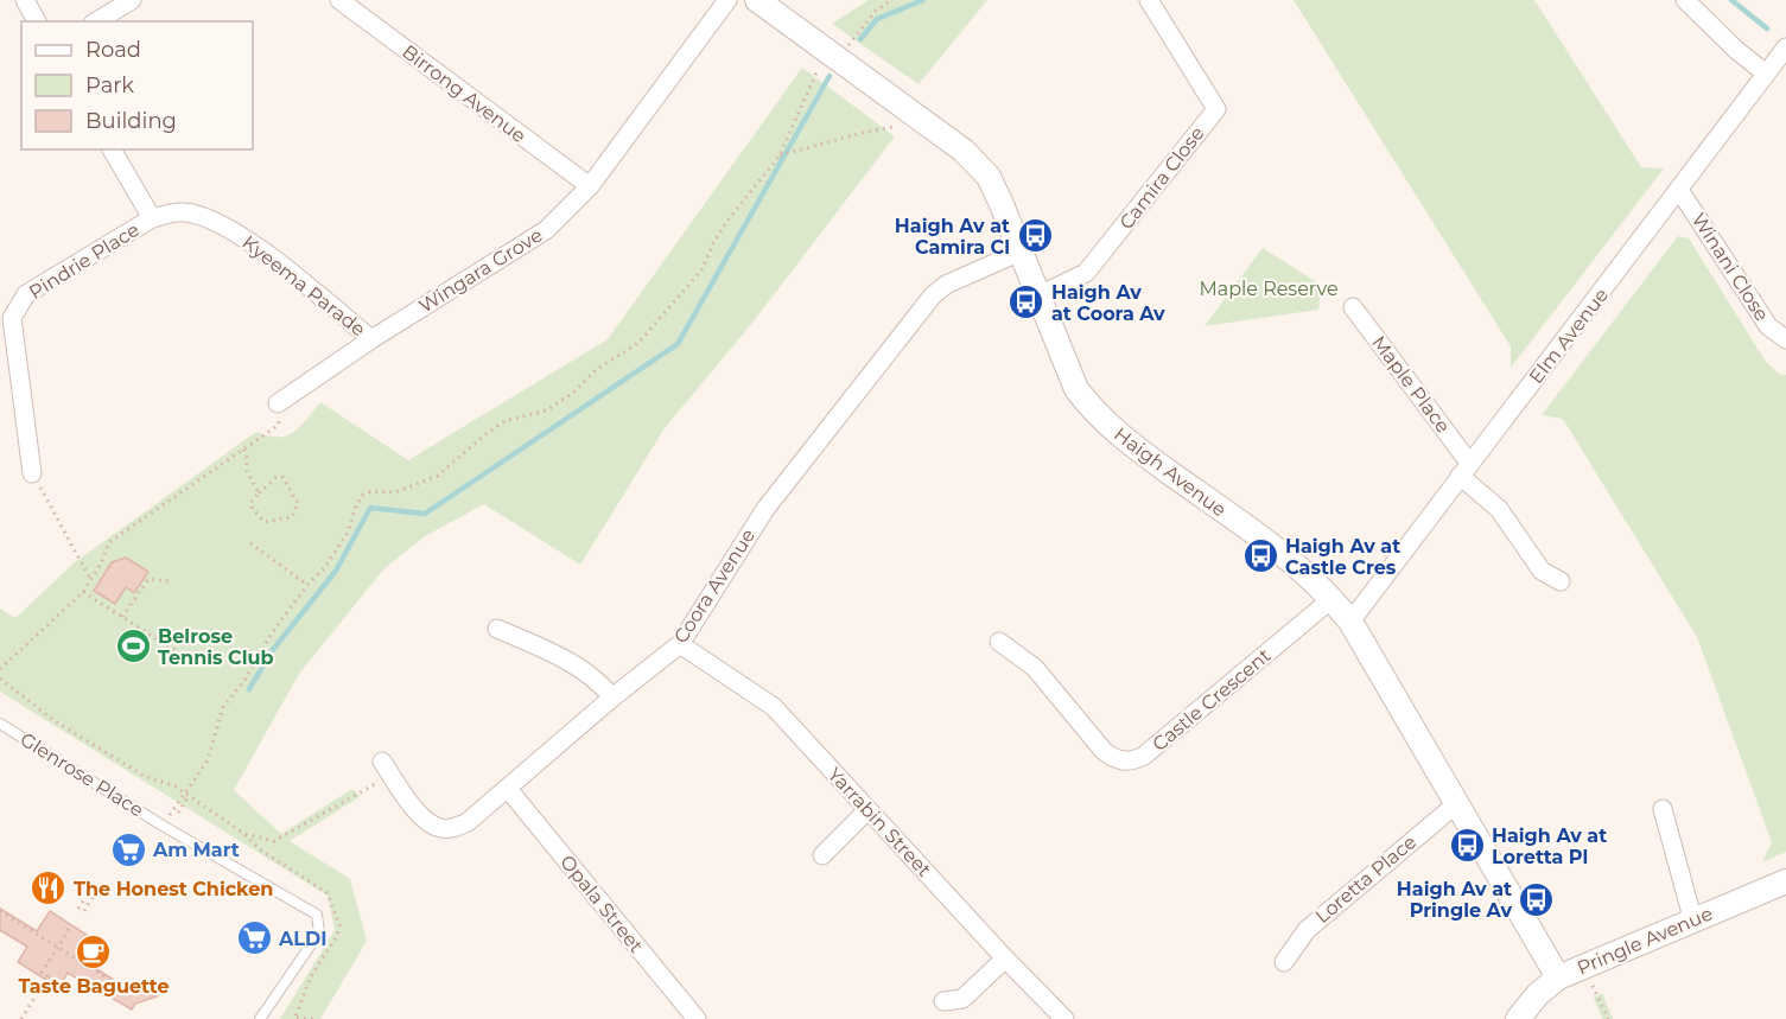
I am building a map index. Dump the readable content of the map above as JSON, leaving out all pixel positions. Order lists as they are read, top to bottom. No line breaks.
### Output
{"streets":{"street":["Birrong Avenue","Camira Close","Pindrie Place","Winani Close","Wingara Grove","Kyeema Parade","Elm Avenue","Maple Place","Haigh Avenue","Coora Avenue","Castle Crescent","Yarrabin Street","Loretta Place","Opala Street","Pringle Avenue"],"lane":["Glenrose Place"]},"crossings":[["Birrong Avenue","Wingara Grove"],["Camira Close","Haigh Avenue"],["Pindrie Place","Kyeema Parade"],["Winani Close","Elm Avenue"],["Wingara Grove","Kyeema Parade"],["Elm Avenue","Maple Place"],["Elm Avenue","Haigh Avenue"],["Haigh Avenue","Coora Avenue"],["Haigh Avenue","Castle Crescent"],["Haigh Avenue","Loretta Place"],["Haigh Avenue","Pringle Avenue"],["Coora Avenue","Yarrabin Street"],["Coora Avenue","Opala Street"]],"parks":["Maple Reserve"],"places":{"bus stop":["Haigh Av at Camira Cl","Haigh Av at Coora Av","Haigh Av at Castle Cres","Haigh Av at Loretta Pl","Haigh Av at Pringle Av"],"sports":["Belrose Tennis Club"],"supermarket":["Am Mart","ALDI"],"restaurant":["The Honest Chicken"],"cafe":["Taste Baguette"]},"legend":["Road","Park","Building"]}
